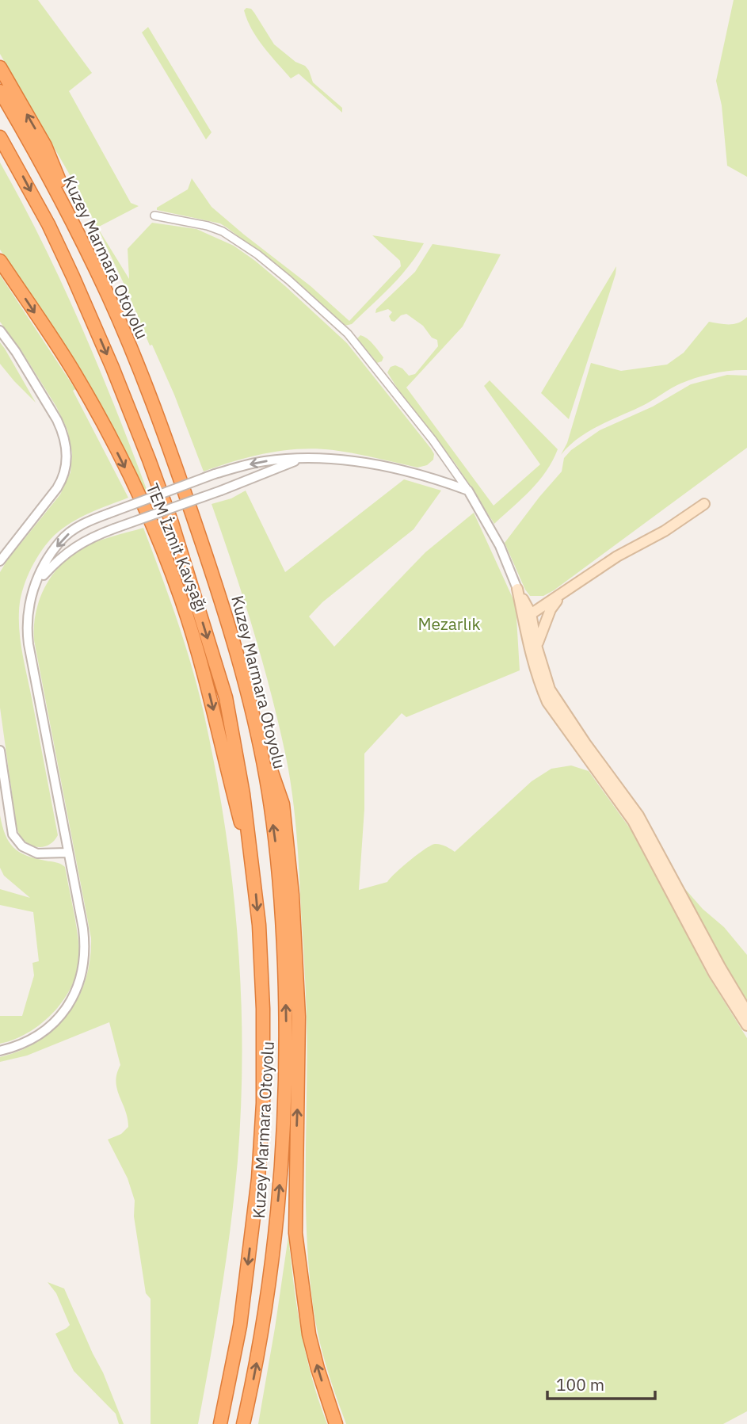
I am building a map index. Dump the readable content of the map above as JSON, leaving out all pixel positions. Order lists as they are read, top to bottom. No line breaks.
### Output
{"streets":{"highway":["Kuzey Marmara Otoyolu","TEM İzmit Kavşağı"]},"crossings":[["Kuzey Marmara Otoyolu","TEM İzmit Kavşağı"]],"parks":["Mezarlık"],"scale_bar":"100 m"}
